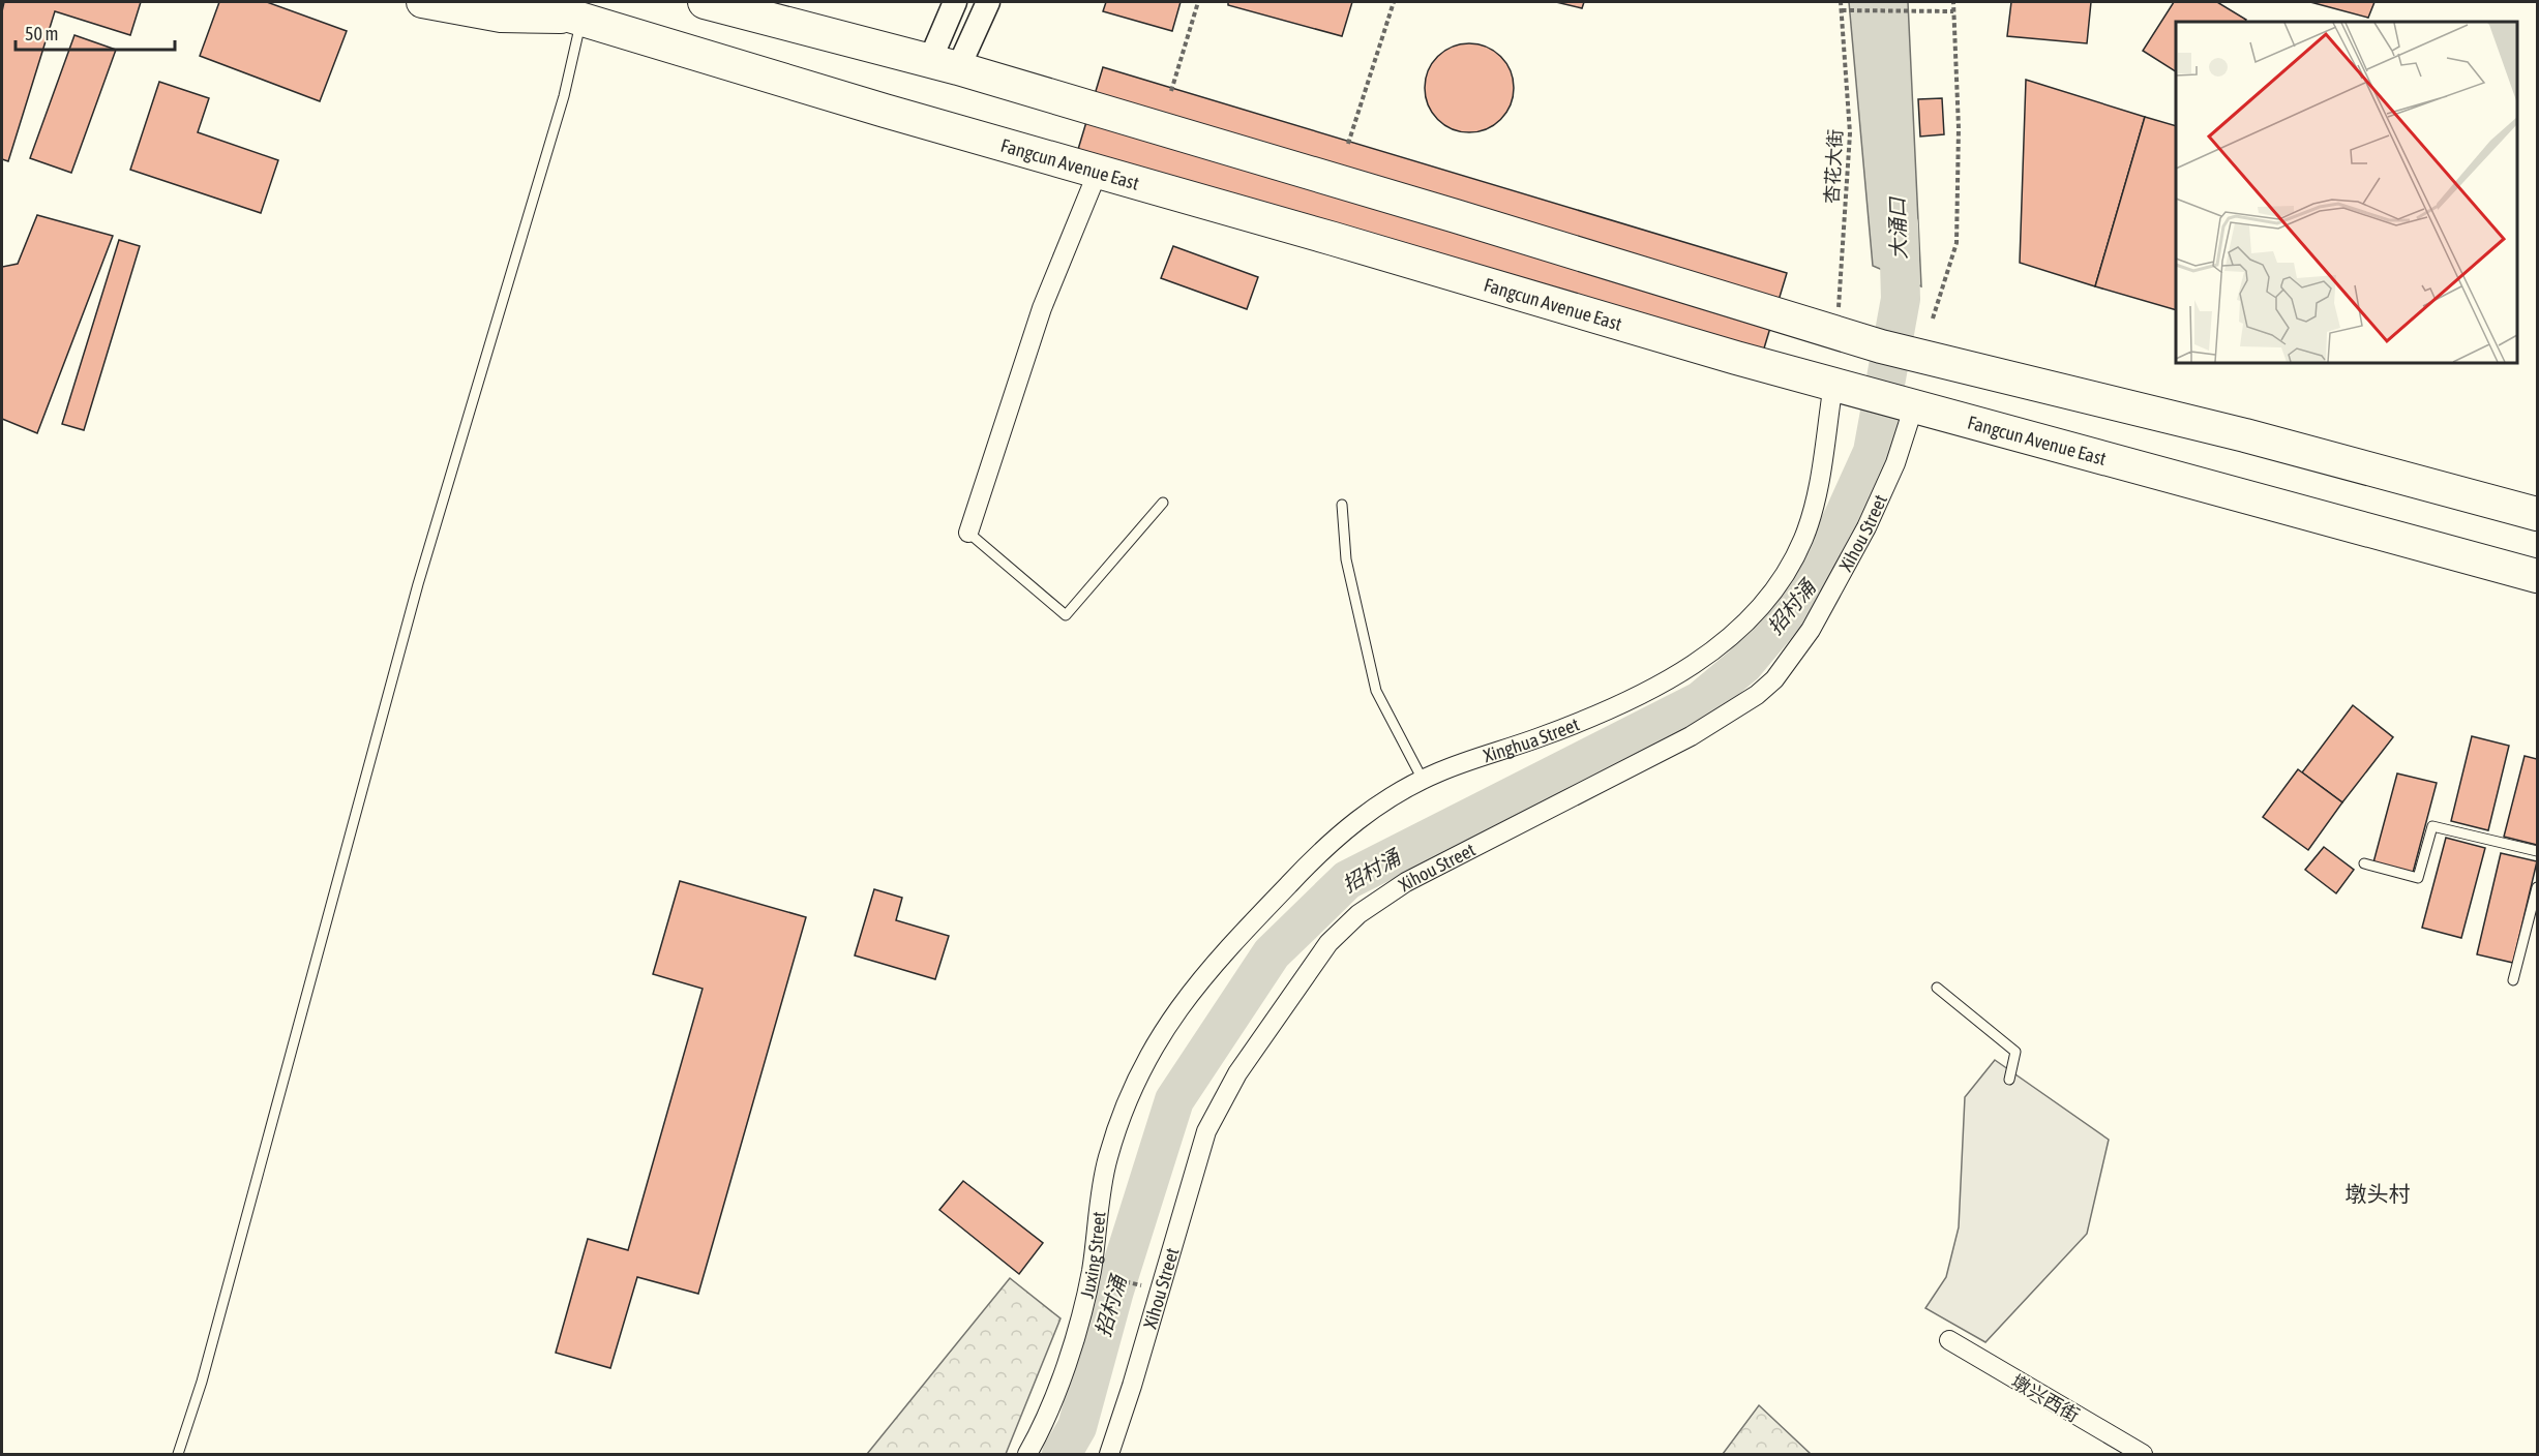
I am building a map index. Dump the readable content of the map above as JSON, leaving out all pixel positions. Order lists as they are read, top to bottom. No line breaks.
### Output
{"streets":{"highway":["Fangcun Avenue East"],"street":["Xihou Street","Xinghua Street","Juxing Street","墩兴西街"],"path":["杏花大街"]},"crossings":[["Fangcun Avenue East","Xihou Street"],["Fangcun Avenue East","Xinghua Street"],["Xinghua Street","Juxing Street"]],"districts":["墩头村"],"water":["大涌口","招村涌"],"scale_bar":"50 m"}
